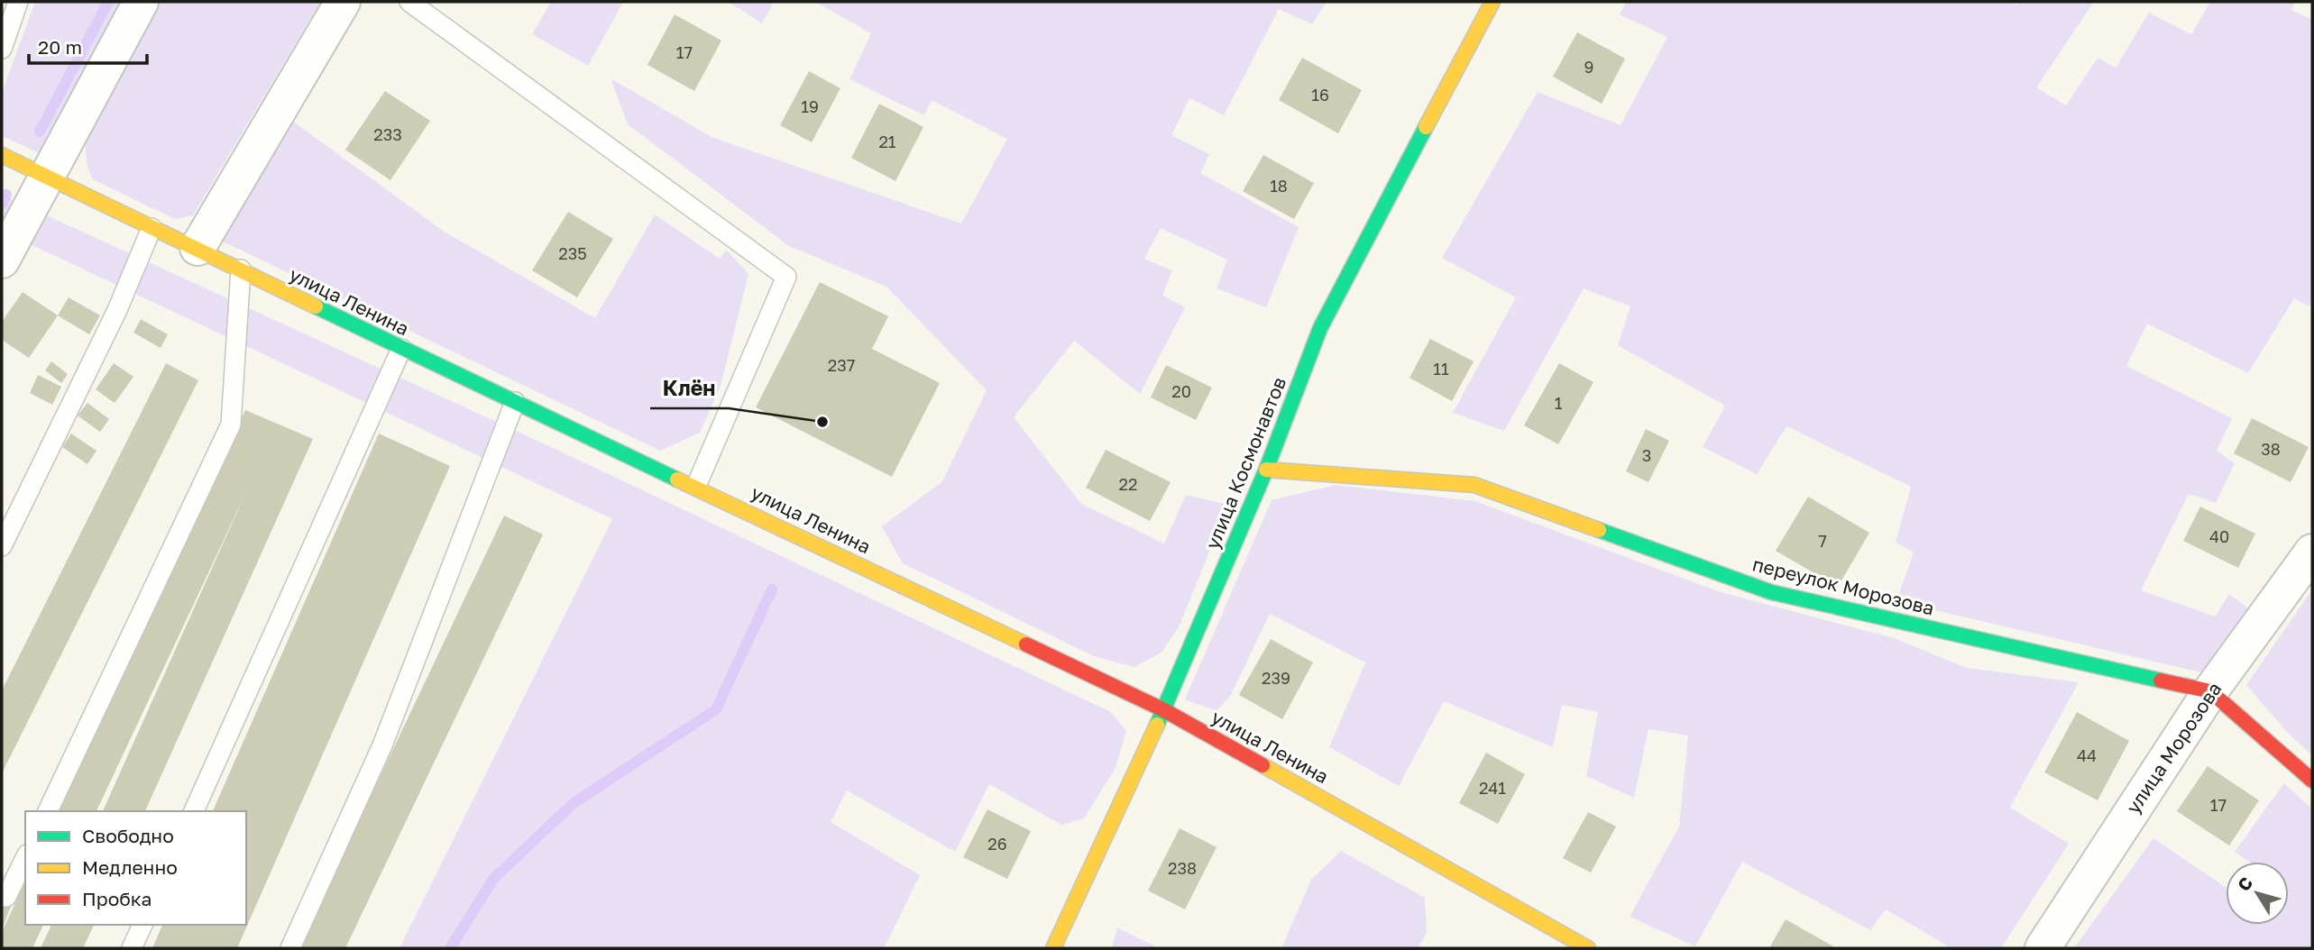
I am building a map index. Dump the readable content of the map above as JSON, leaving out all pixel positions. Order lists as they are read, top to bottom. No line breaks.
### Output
{"streets":{"street":["улица Ленина","улица Космонавтов","переулок Морозова","улица Морозова"]},"crossings":[["улица Ленина","улица Космонавтов"],["улица Космонавтов","переулок Морозова"],["переулок Морозова","улица Морозова"]],"places":["Клён"],"house_numbers":["17","9","16","19","233","21","18","235","237","11","20","1","38","3","22","40","7","239","44","241","17","26","238"],"legend":["Свободно","Медленно","Пробка"],"scale_bar":"20 m","north":"top left"}
